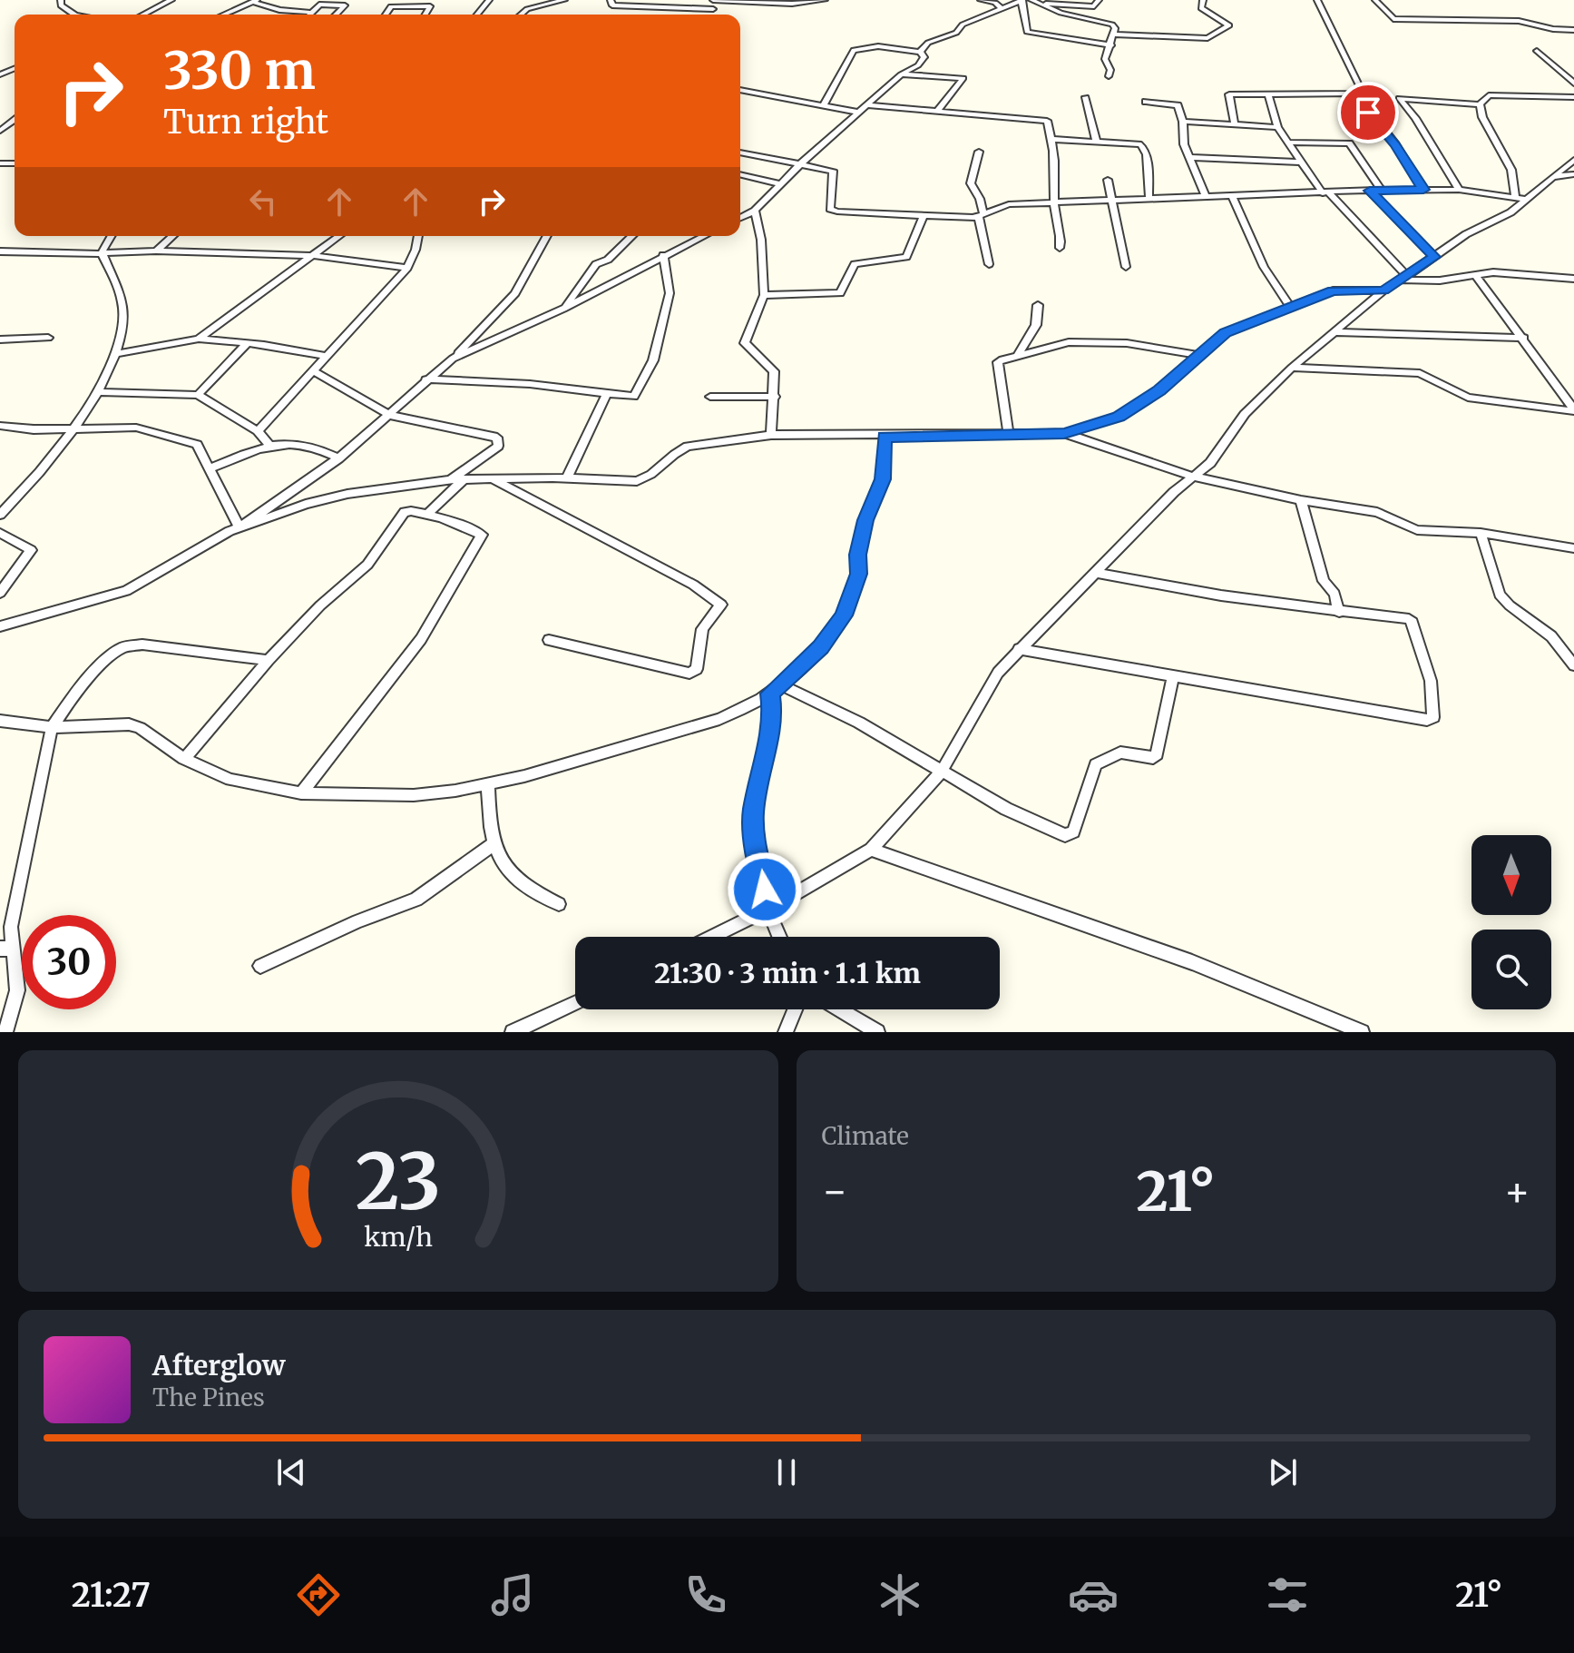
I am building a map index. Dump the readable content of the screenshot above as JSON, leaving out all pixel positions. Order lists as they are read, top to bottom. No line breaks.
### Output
{"north":"bottom","page":{"turn":["330 m","Turn right"],"limit":"30","trip":"21:30 · 3 min · 1.1 km","tile":"Climate","heat":["−","21°","+"],"song":["Afterglow","The Pines"],"tabs":["21:27","21°"],"gauge":["23","km/h"]}}
